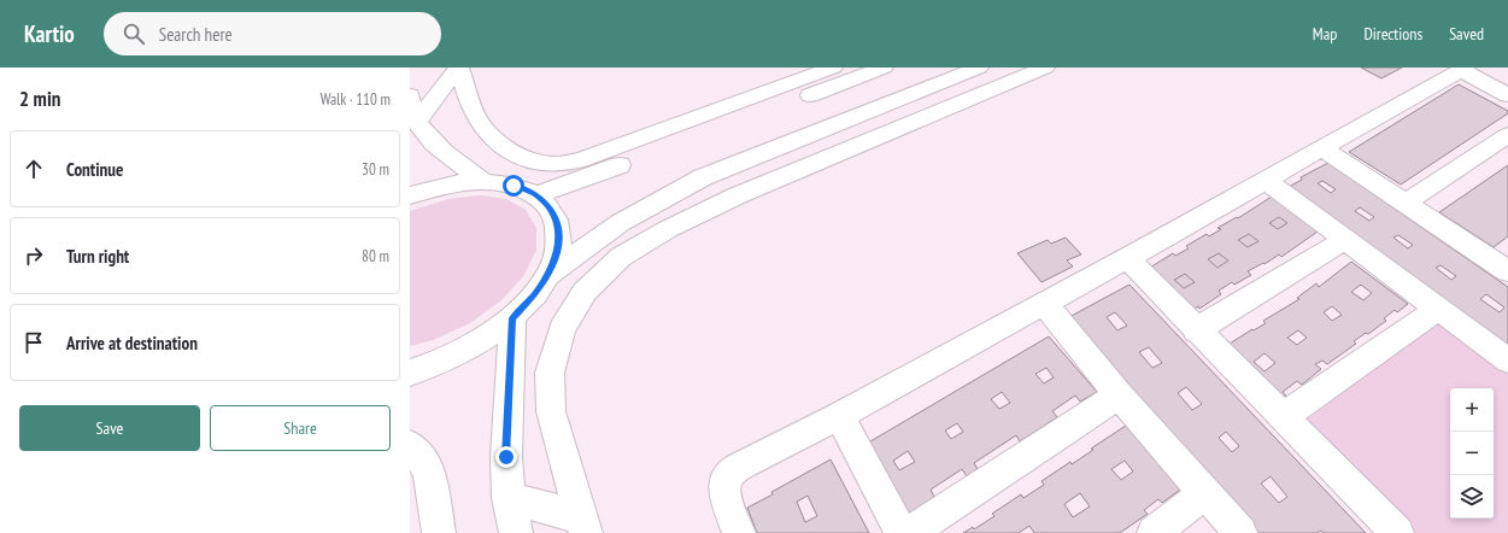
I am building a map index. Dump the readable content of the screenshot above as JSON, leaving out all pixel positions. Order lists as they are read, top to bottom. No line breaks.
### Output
{"page":{"header":"Kartio","search":"Search here","nav":["Map","Directions","Saved"],"heading":["2 min","Walk · 110 m"],"list":[["Continue","30 m"],["Turn right","80 m"],"Arrive at destination"],"map_buttons":["+","−"],"buttons":["Save","Share"]}}
